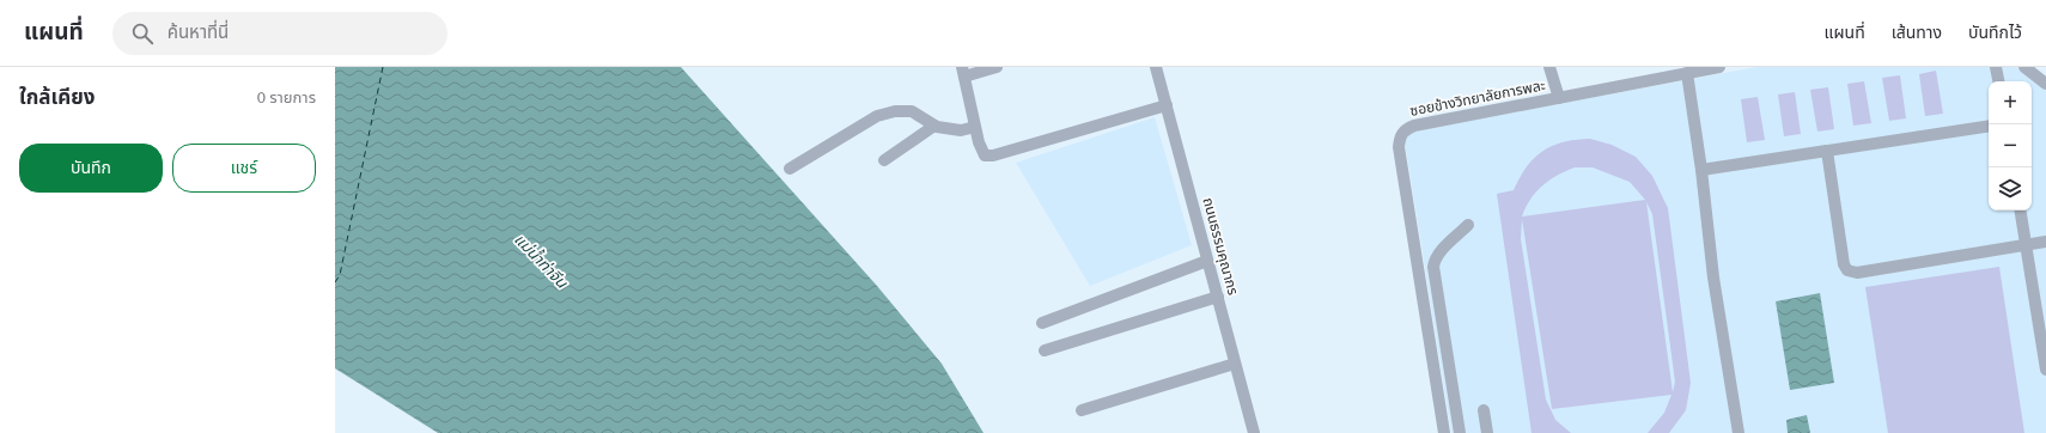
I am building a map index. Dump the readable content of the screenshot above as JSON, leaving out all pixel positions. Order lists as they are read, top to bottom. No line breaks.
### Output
{"streets":{"street":["ซอยข้างวิทยาลัยการพละ","ถนนธรรมคุณากร"]},"water":["แม่น้ำท่าจีน"],"page":{"header":"แผนที่","search":"ค้นหาที่นี่","nav":["แผนที่","เส้นทาง","บันทึกไว้"],"heading":["ใกล้เคียง","0 รายการ"],"map_buttons":["+","−"],"buttons":["บันทึก","แชร์"]}}
